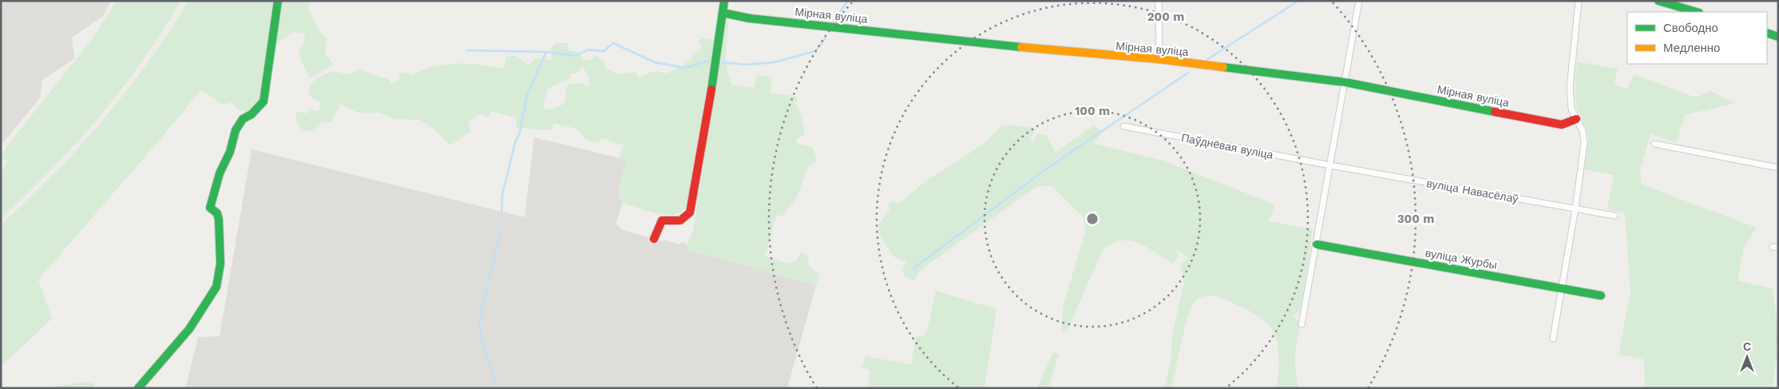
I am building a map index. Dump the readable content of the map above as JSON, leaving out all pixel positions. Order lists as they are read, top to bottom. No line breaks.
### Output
{"streets":{"street":["Мірная вуліца","Паўднёвая вуліца","вуліца Навасёлаў","вуліца Журбы"]},"crossings":[["Паўднёвая вуліца","вуліца Навасёлаў"]],"legend":["Свободно","Медленно"],"north":"top","rings":["200 m","100 m","300 m"]}
